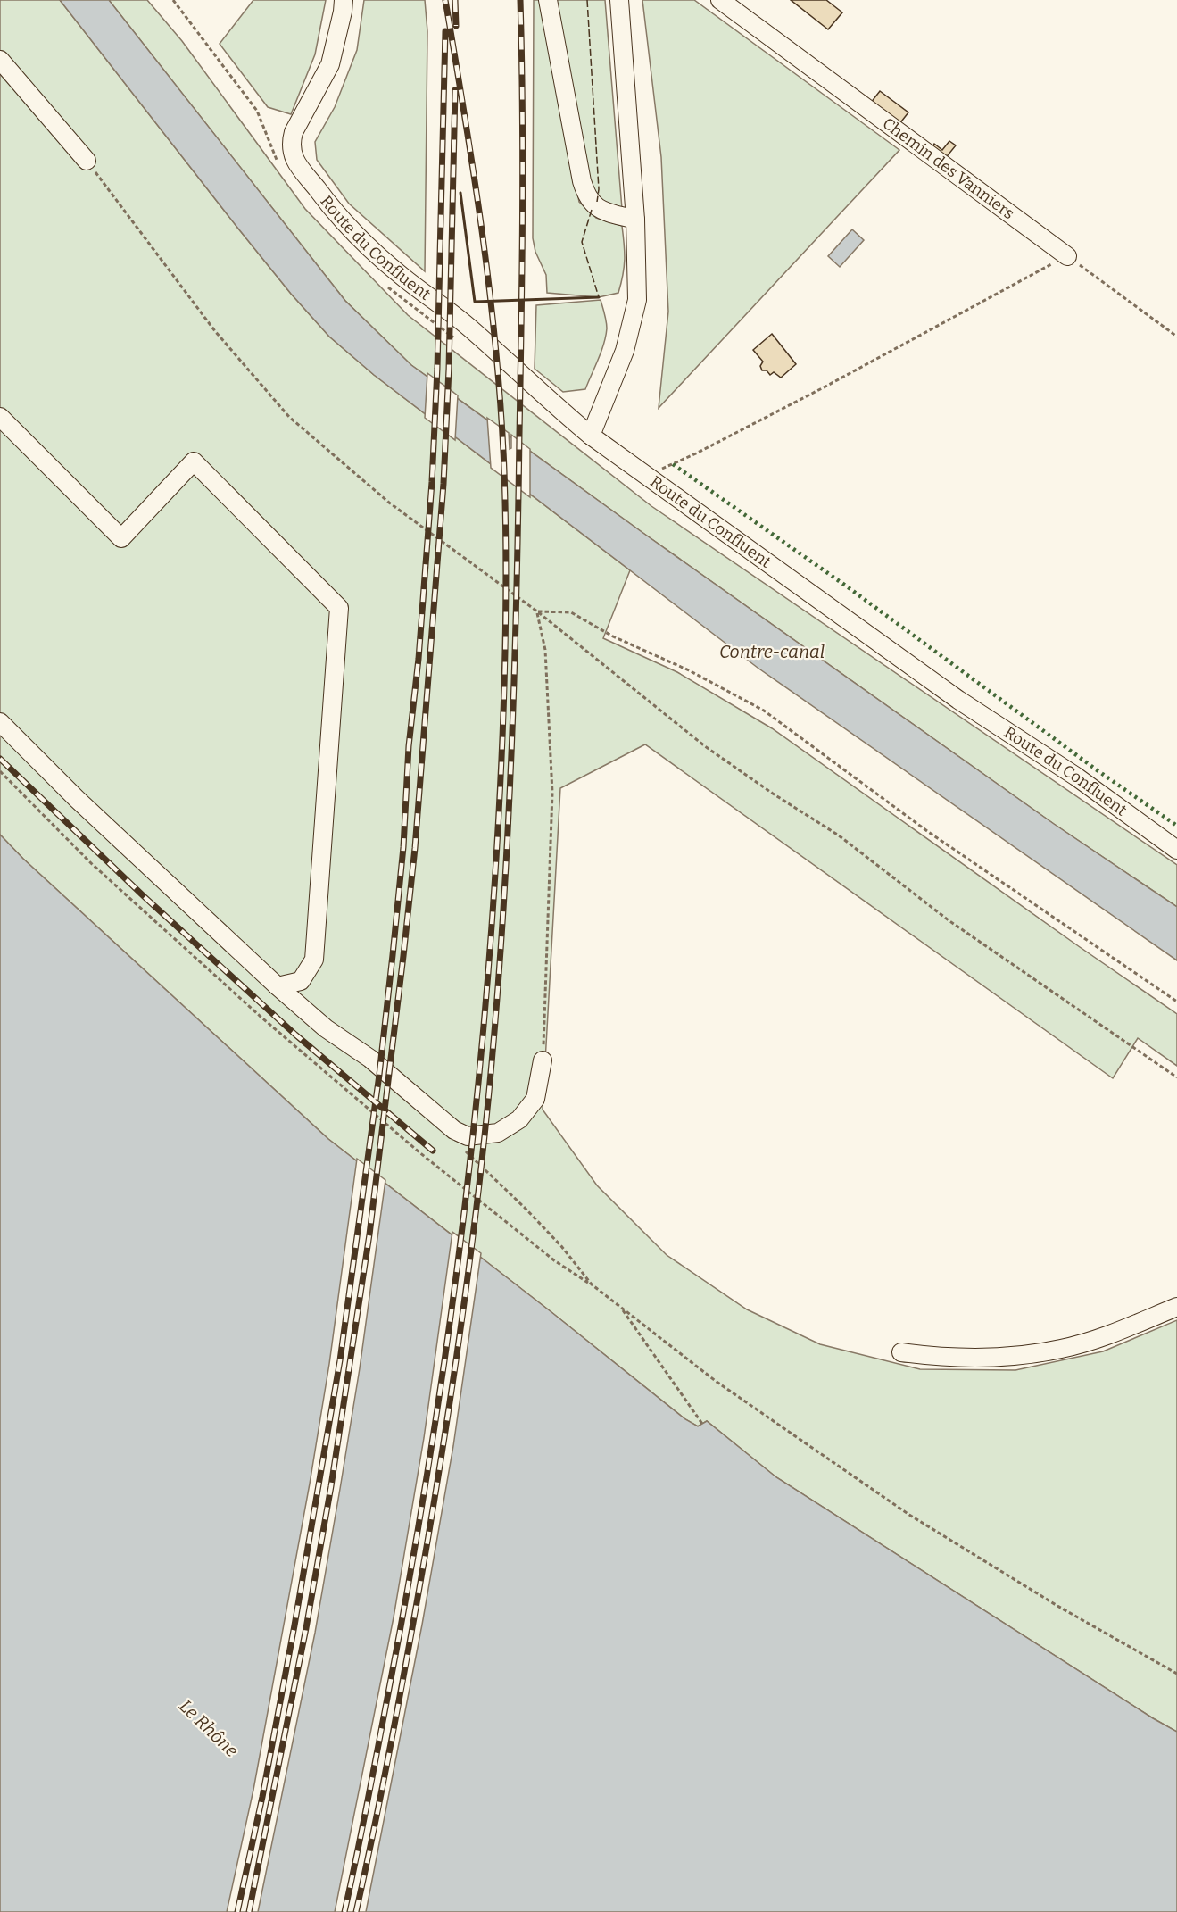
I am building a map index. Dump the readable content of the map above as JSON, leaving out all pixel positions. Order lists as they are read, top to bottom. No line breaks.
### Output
{"streets":{"street":["Chemin des Vanniers","Route du Confluent"]},"water":["Contre-canal","Le Rhône"]}
